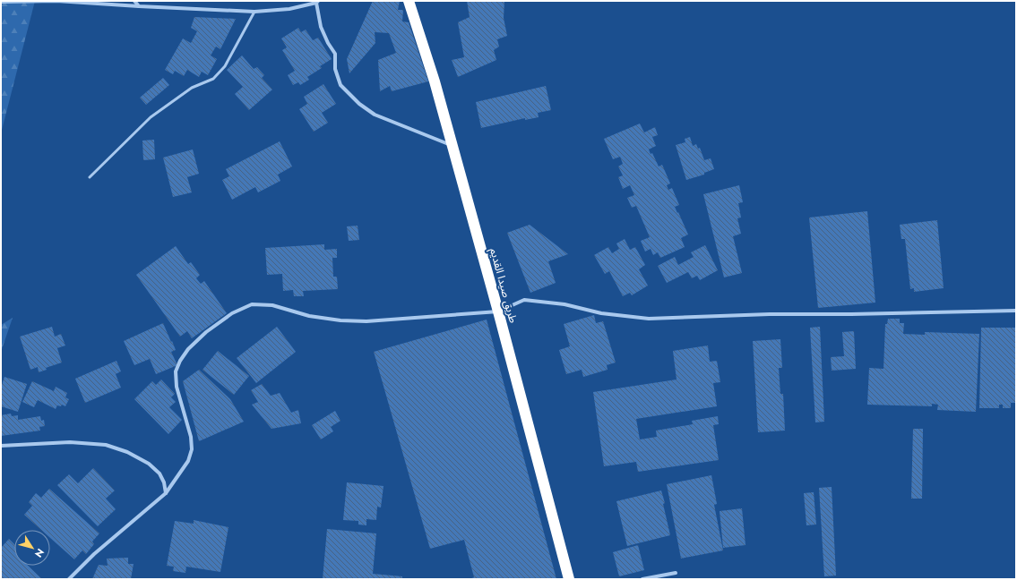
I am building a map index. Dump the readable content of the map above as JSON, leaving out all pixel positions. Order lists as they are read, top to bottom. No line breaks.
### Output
{"streets":{"highway":["طريق صيدا القديم"]},"north":"bottom right"}
